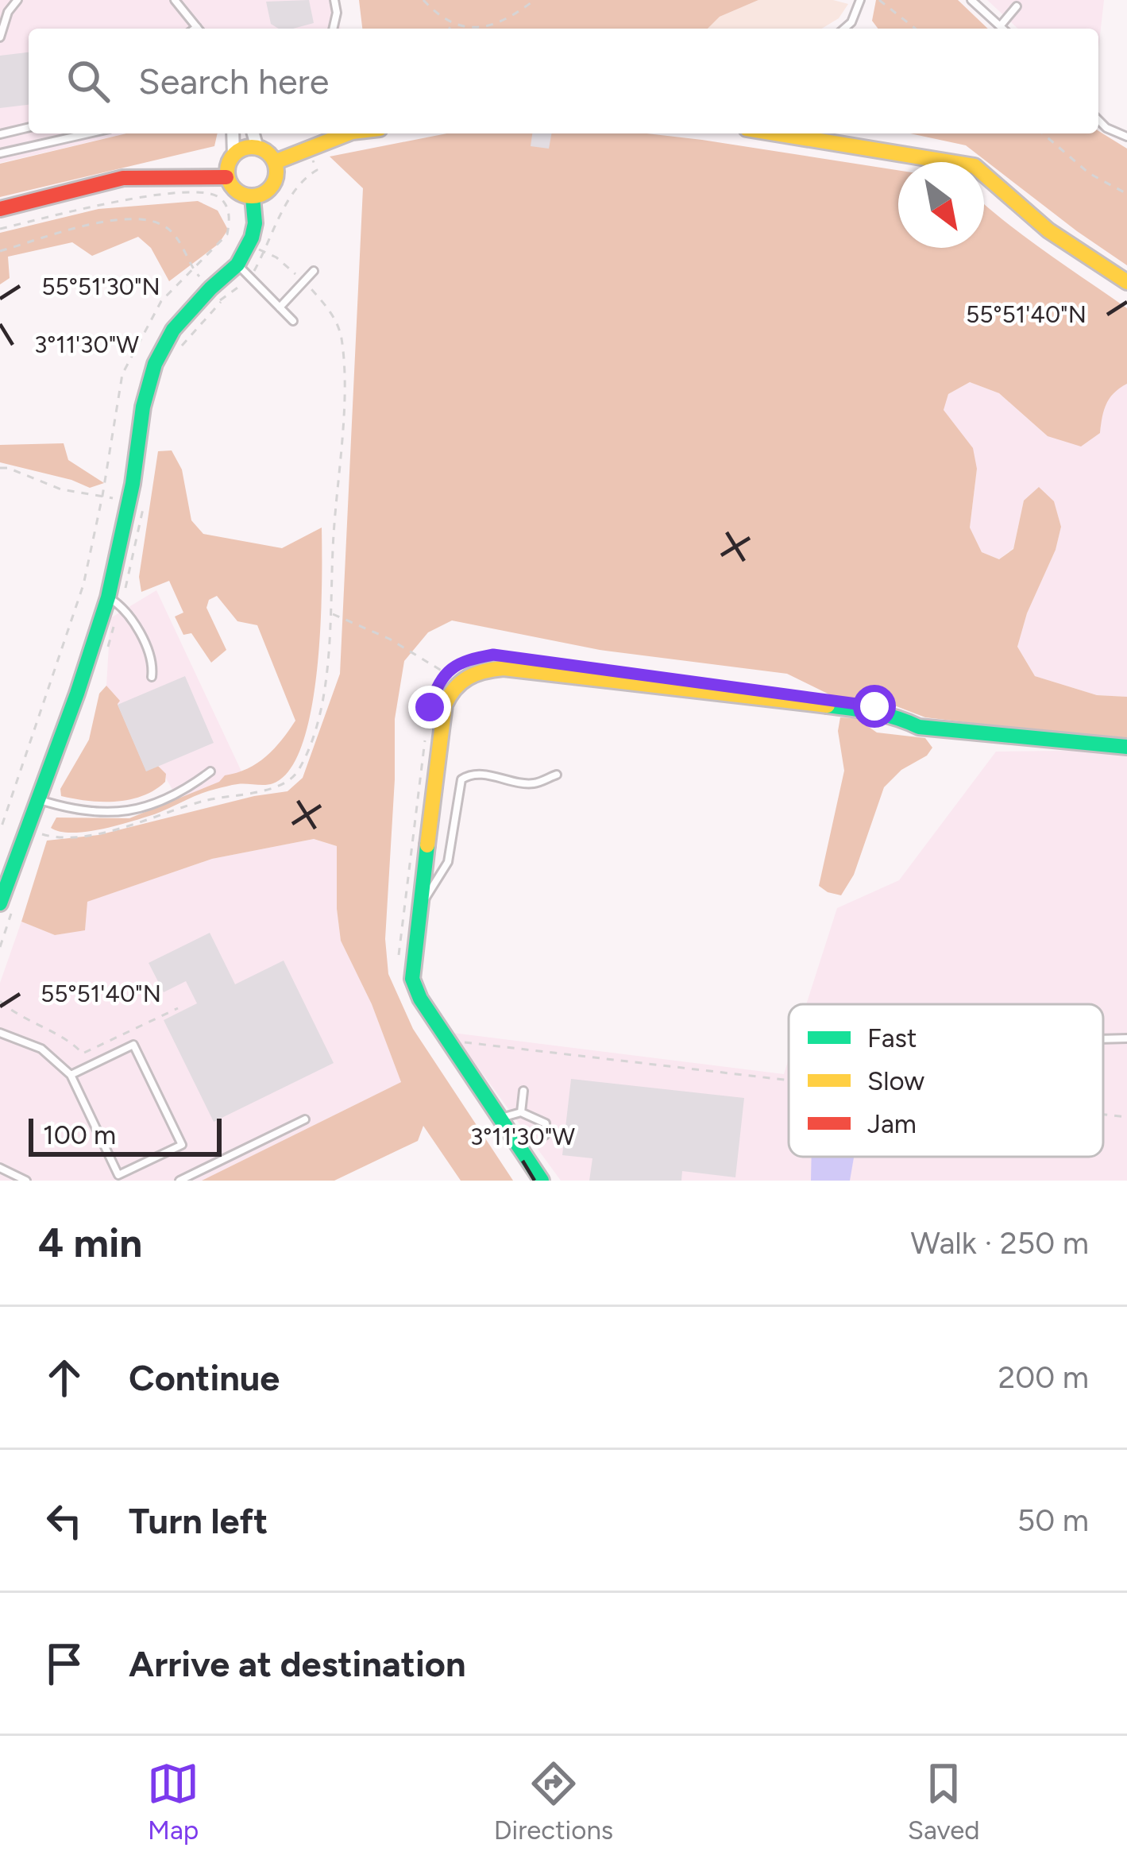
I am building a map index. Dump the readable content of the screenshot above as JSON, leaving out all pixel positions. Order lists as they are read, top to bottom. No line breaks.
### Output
{"legend":["Fast","Slow","Jam"],"scale_bar":"100 m","north":"bottom right","page":{"search":"Search here","scale":"100 m","heading":["4 min","Walk · 250 m"],"list":[["Continue","200 m"],["Turn left","50 m"],"Arrive at destination"],"nav":["Map","Directions","Saved"]},"coordinates":["55°51'30\"N","55°51'40\"N","3°11'30\"W"]}
